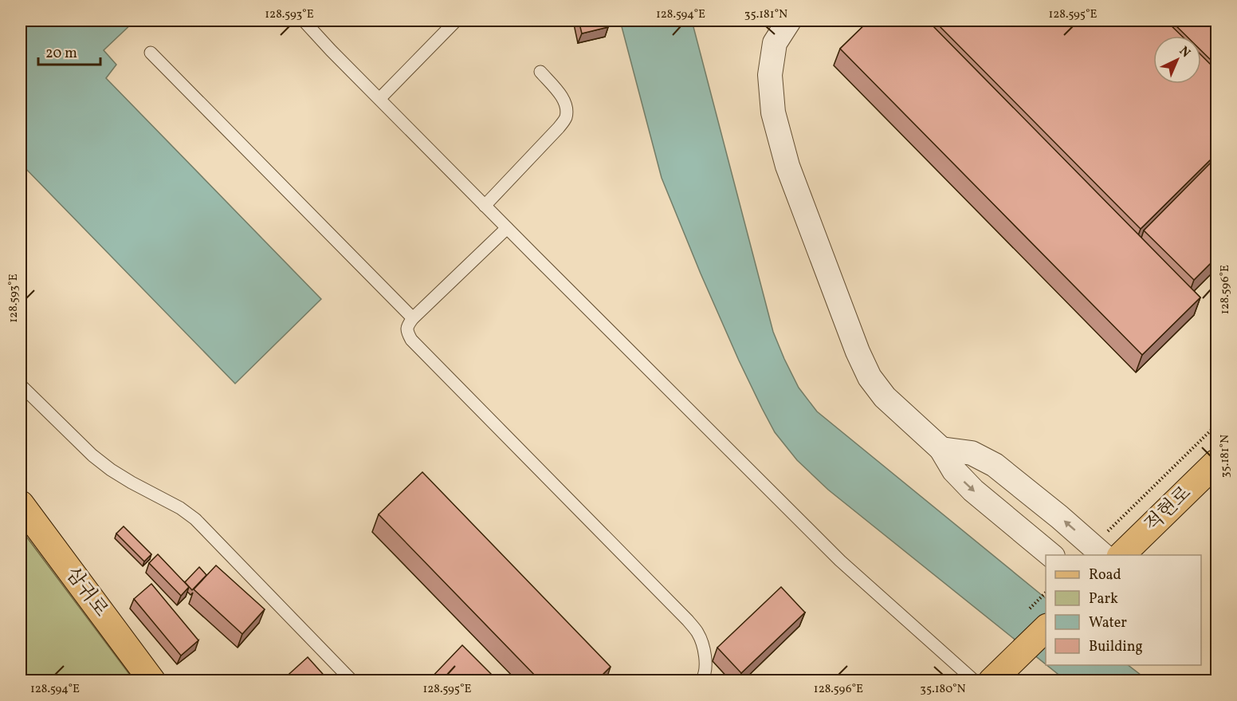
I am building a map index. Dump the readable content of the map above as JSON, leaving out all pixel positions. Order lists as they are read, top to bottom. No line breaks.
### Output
{"streets":{"main road":["적현로","삼귀로"]},"legend":["Road","Park","Water","Building"],"scale_bar":"20 m","north":"top right","coordinates":["128.593°E","128.594°E","35.181°N","128.595°E","128.596°E","35.180°N"]}
